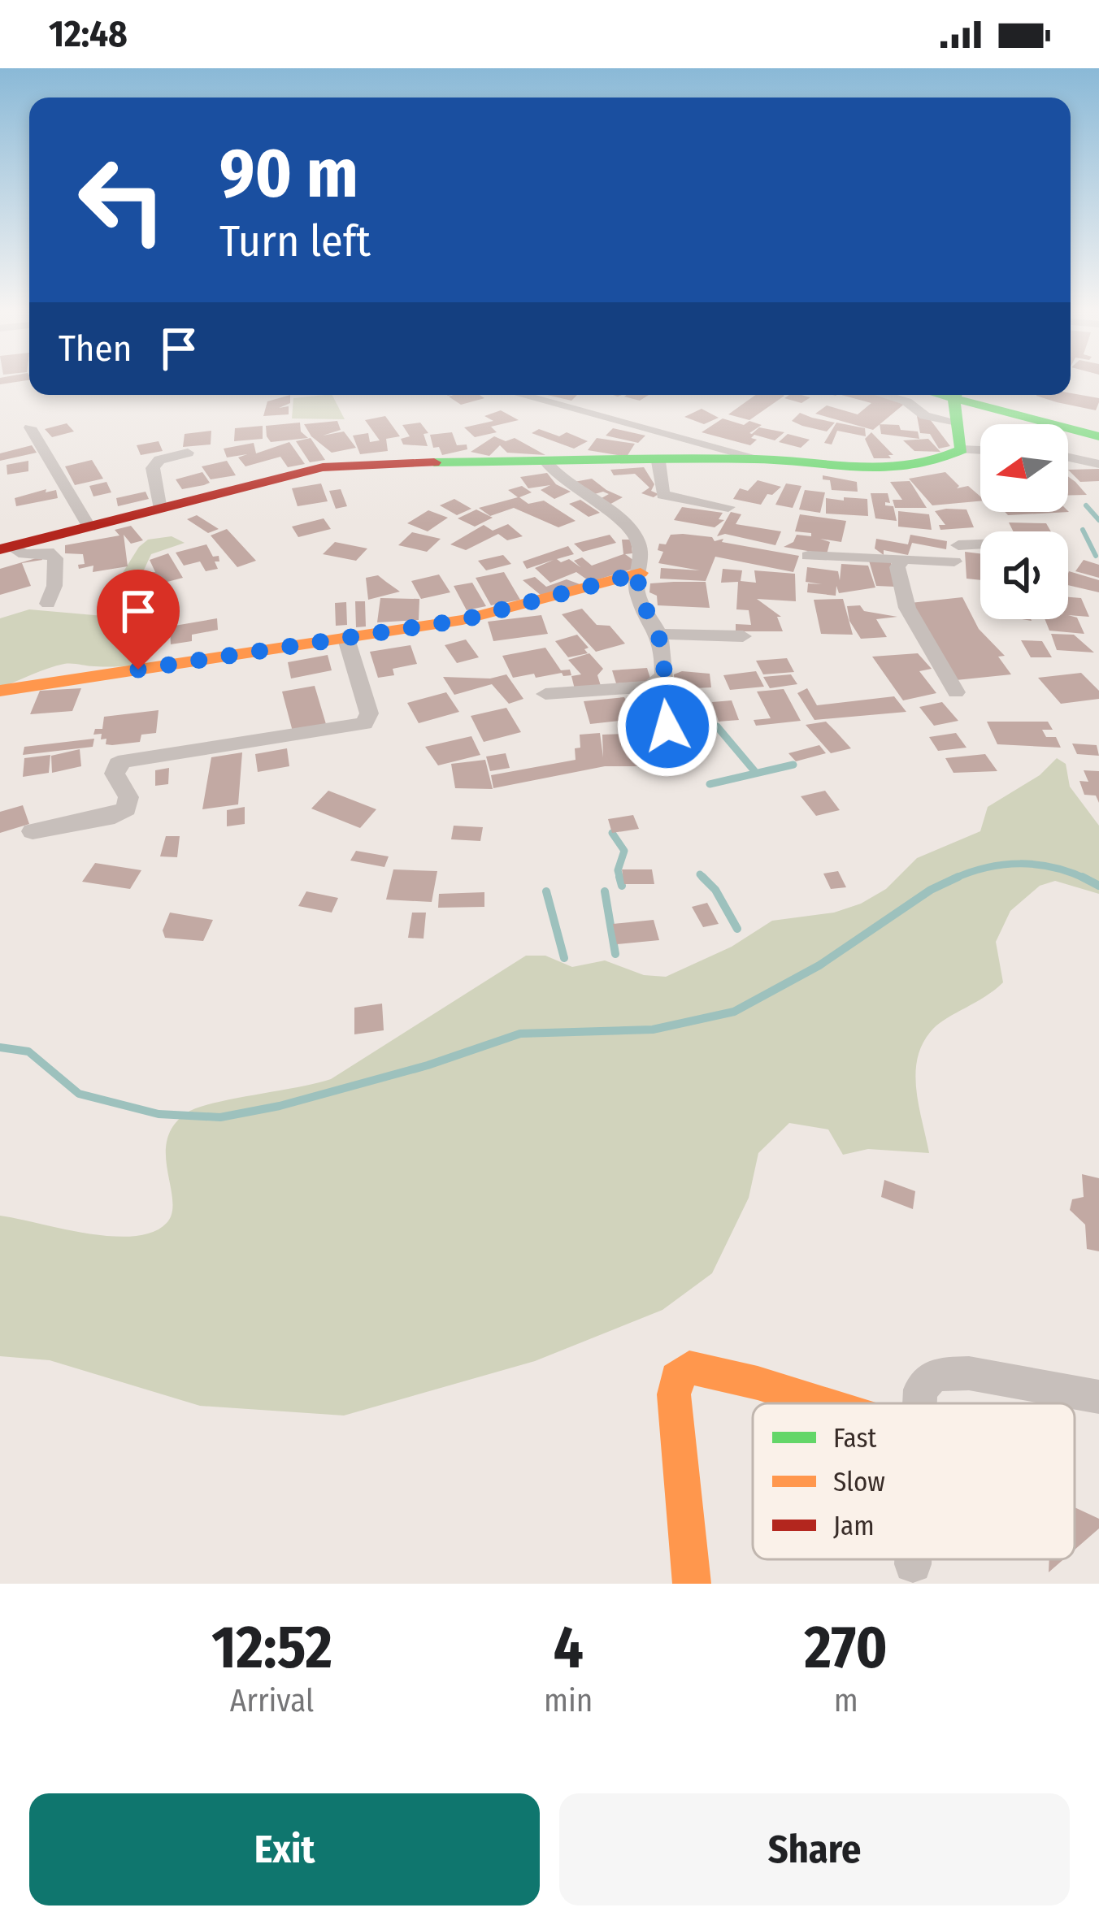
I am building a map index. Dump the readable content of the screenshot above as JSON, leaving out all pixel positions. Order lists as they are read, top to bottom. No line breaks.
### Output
{"legend":["Fast","Slow","Jam"],"north":"left","page":{"status":"12:48","turn":["90 m","Turn left"],"then":"Then","eta":["12:52","Arrival","4","min","270","m"],"buttons":["Exit","Share"]}}
